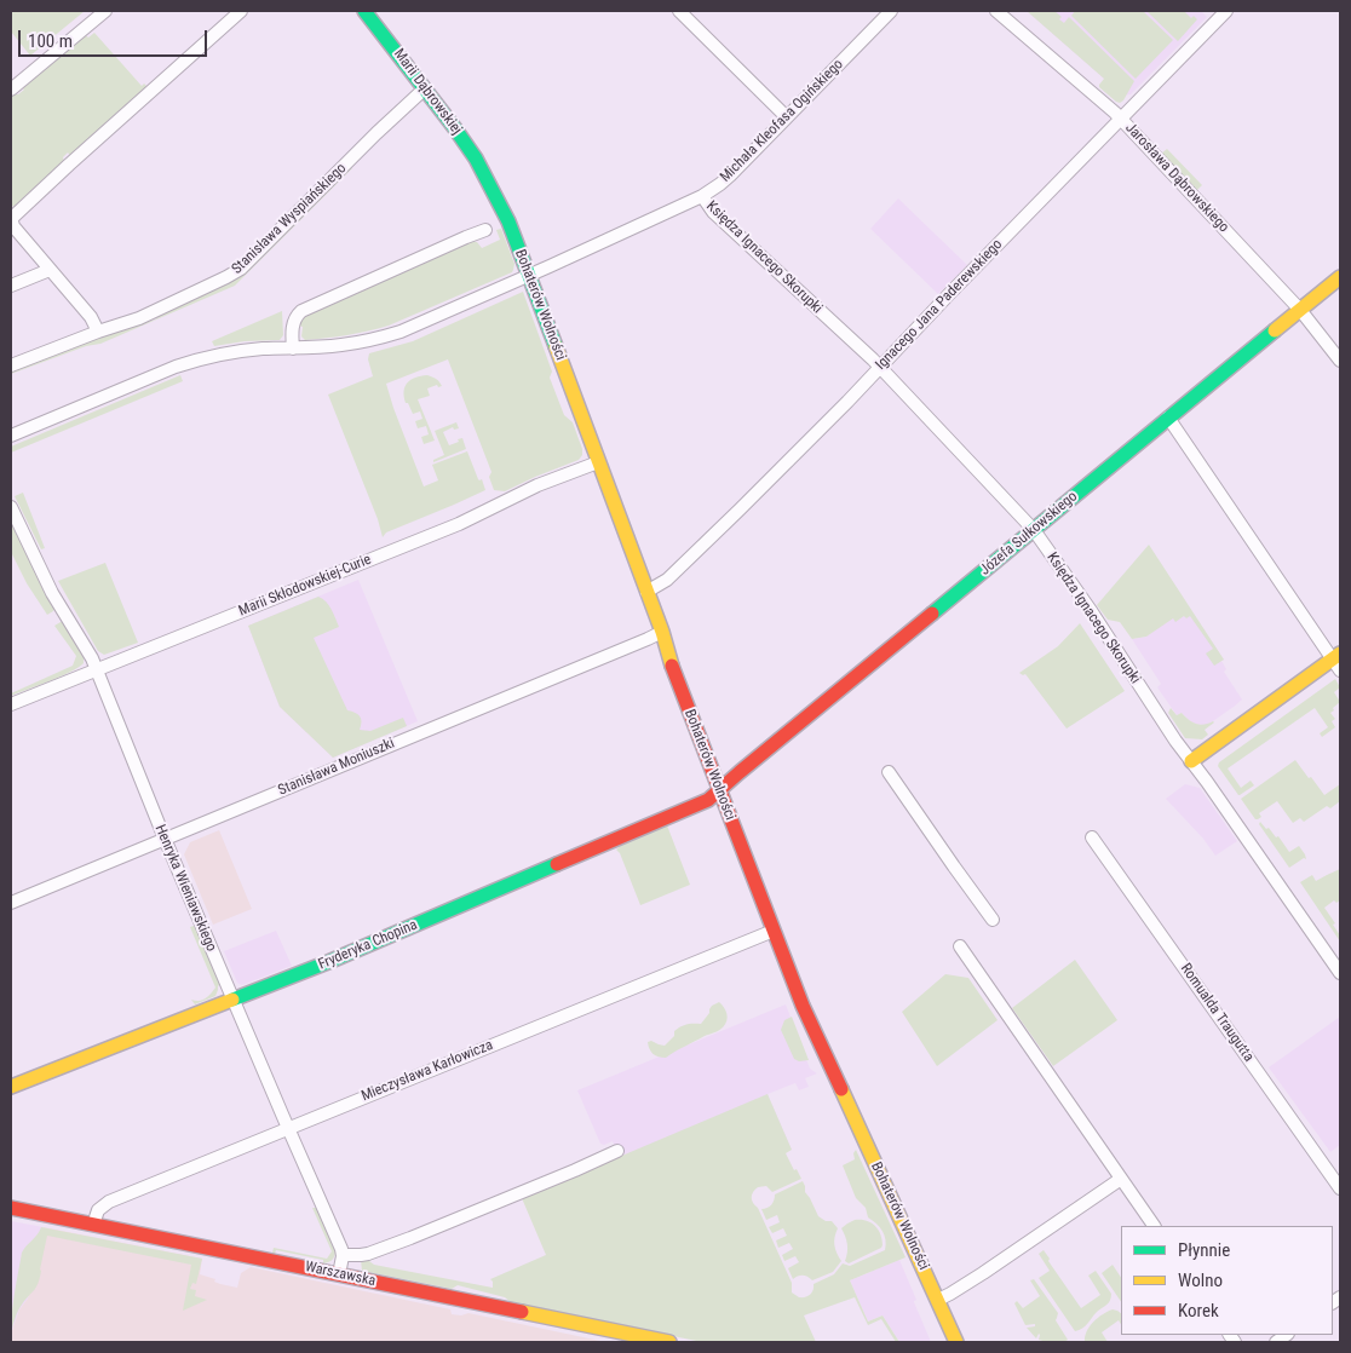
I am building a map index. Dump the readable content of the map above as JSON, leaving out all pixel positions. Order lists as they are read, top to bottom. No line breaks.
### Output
{"streets":{"street":["Marii Dąbrowskiej","Michała Kleofasa Ogińskiego","Jarosława Dąbrowskiego","Stanisława Wyspiańskiego","Księdza Ignacego Skorupki","Bohaterów Wolności","Ignacego Jana Paderewskiego","Józefa Sułkowskiego","Marii Skłodowskiej-Curie","Stanisława Moniuszki","Henryka Wieniawskiego","Fryderyka Chopina","Romualda Traugutta","Mieczysława Karłowicza","Warszawska"]},"crossings":[["Marii Dąbrowskiej","Stanisława Wyspiańskiego"],["Marii Dąbrowskiej","Bohaterów Wolności"],["Michała Kleofasa Ogińskiego","Księdza Ignacego Skorupki"],["Michała Kleofasa Ogińskiego","Bohaterów Wolności"],["Jarosława Dąbrowskiego","Ignacego Jana Paderewskiego"],["Jarosława Dąbrowskiego","Józefa Sułkowskiego"],["Księdza Ignacego Skorupki","Ignacego Jana Paderewskiego"],["Księdza Ignacego Skorupki","Józefa Sułkowskiego"],["Bohaterów Wolności","Ignacego Jana Paderewskiego"],["Bohaterów Wolności","Józefa Sułkowskiego"],["Bohaterów Wolności","Marii Skłodowskiej-Curie"],["Bohaterów Wolności","Stanisława Moniuszki"],["Bohaterów Wolności","Fryderyka Chopina"],["Bohaterów Wolności","Mieczysława Karłowicza"],["Józefa Sułkowskiego","Fryderyka Chopina"],["Marii Skłodowskiej-Curie","Henryka Wieniawskiego"],["Stanisława Moniuszki","Henryka Wieniawskiego"],["Henryka Wieniawskiego","Fryderyka Chopina"],["Henryka Wieniawskiego","Mieczysława Karłowicza"],["Mieczysława Karłowicza","Warszawska"]],"legend":["Płynnie","Wolno","Korek"],"scale_bar":"100 m"}
